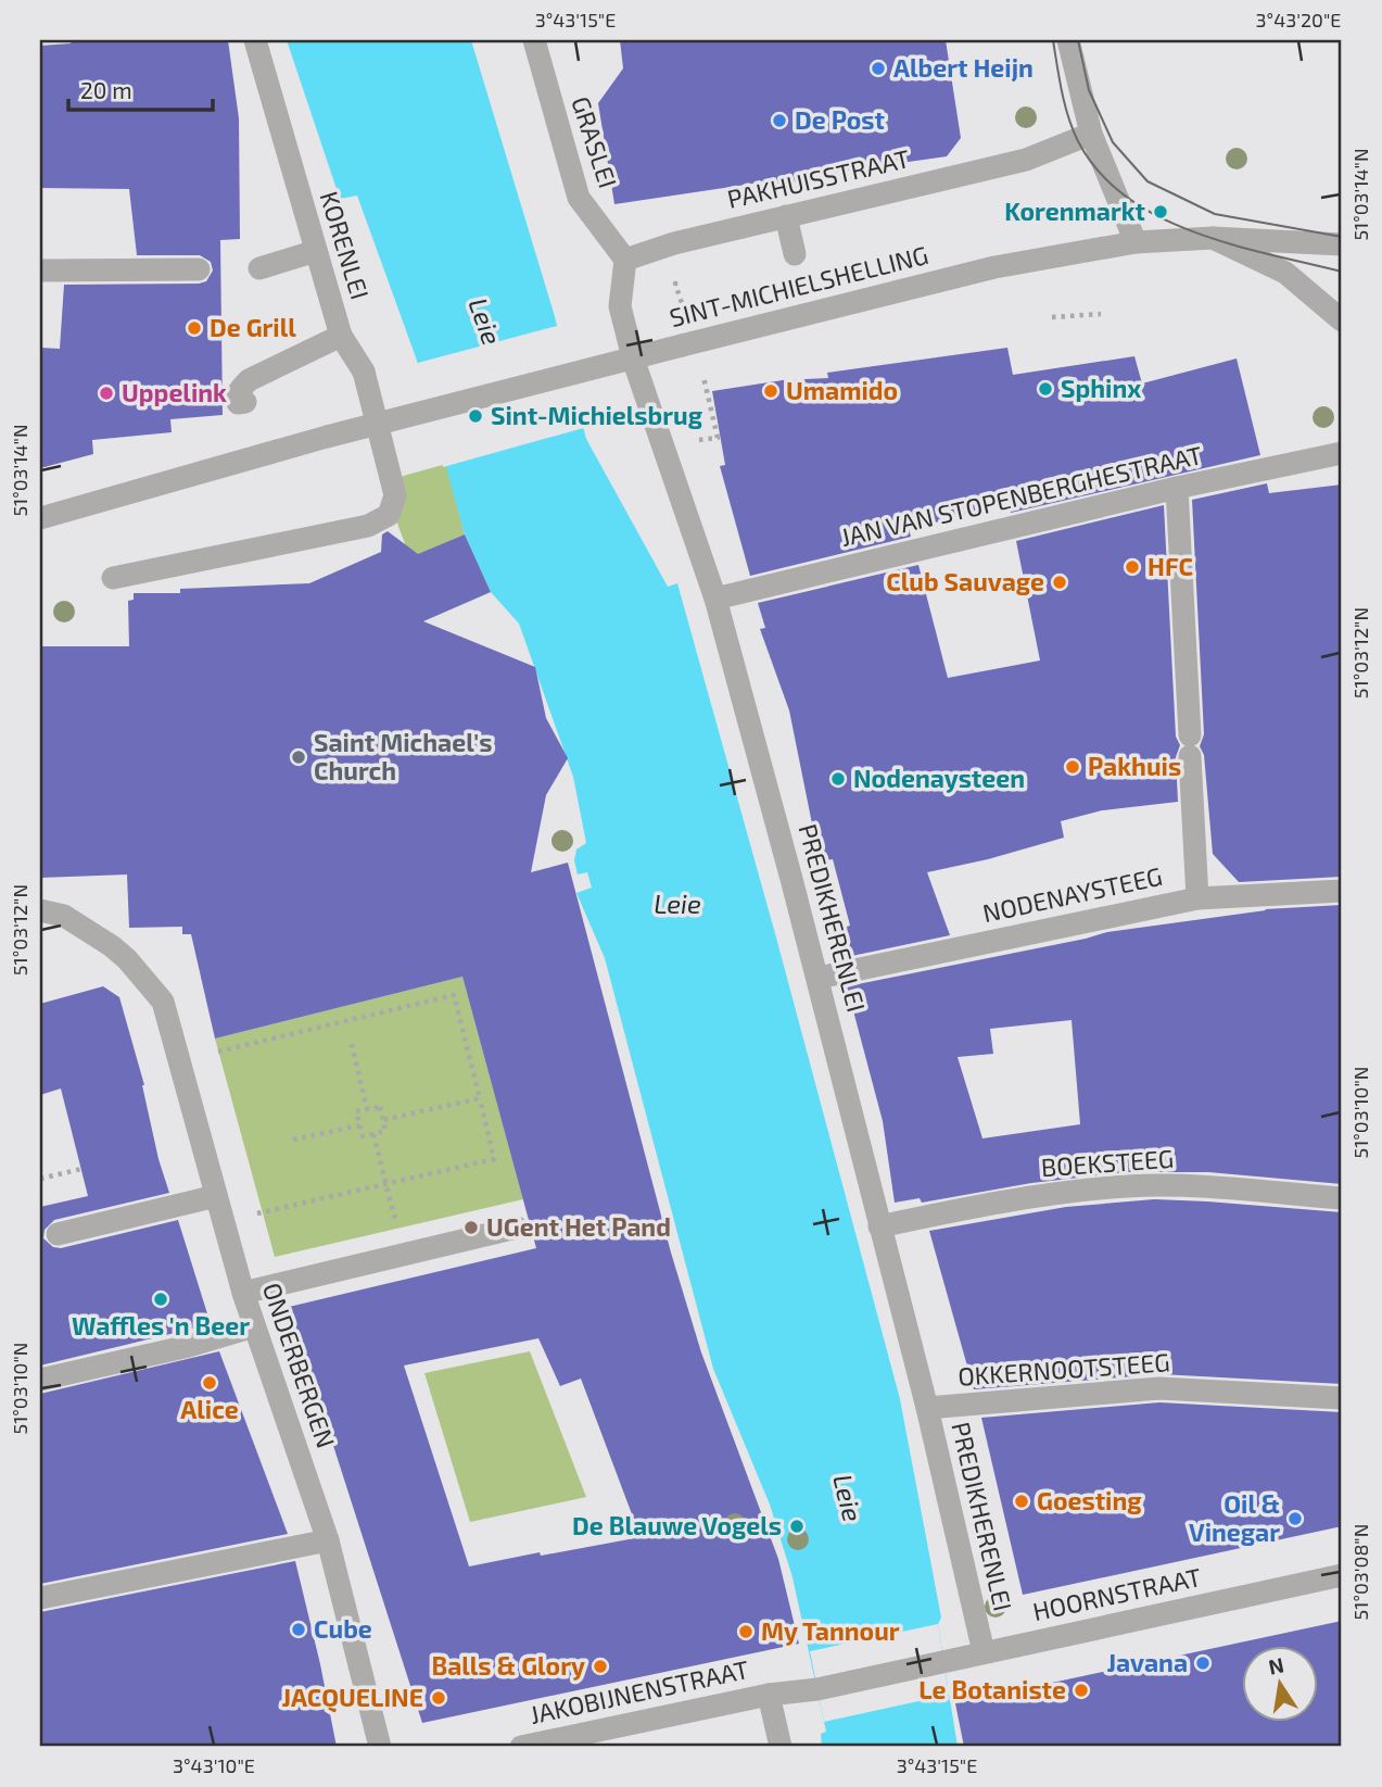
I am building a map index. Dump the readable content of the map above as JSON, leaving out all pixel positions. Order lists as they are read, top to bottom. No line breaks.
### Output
{"streets":{"street":["GRASLEI","PAKHUISSTRAAT","KORENLEI","SINT-MICHIELSHELLING","JAN VAN STOPENBERGHESTRAAT","NODENAYSTEEG","PREDIKHERENLEI","BOEKSTEEG","ONDERBERGEN","OKKERNOOTSTEEG","HOORNSTRAAT","JAKOBIJNENSTRAAT"]},"crossings":[["GRASLEI","PAKHUISSTRAAT"],["GRASLEI","PREDIKHERENLEI"],["PAKHUISSTRAAT","PREDIKHERENLEI"],["JAN VAN STOPENBERGHESTRAAT","PREDIKHERENLEI"],["NODENAYSTEEG","PREDIKHERENLEI"],["PREDIKHERENLEI","BOEKSTEEG"],["PREDIKHERENLEI","OKKERNOOTSTEEG"],["PREDIKHERENLEI","HOORNSTRAAT"],["HOORNSTRAAT","JAKOBIJNENSTRAAT"]],"water":["Leie"],"places":["Albert Heijn","De Post","Korenmarkt","De Grill","Sphinx","Umamido","Uppelink","Sint-Michielsbrug","HFC","Club Sauvage","Saint Michael's Church","Pakhuis","Nodenaysteen","UGent Het Pand","Waffles 'n Beer","Alice","Goesting","Oil & Vinegar","De Blauwe Vogels","Cube","My Tannour","Javana","Balls & Glory","Le Botaniste","JACQUELINE"],"scale_bar":"20 m","north":"top","coordinates":["3°43'15\"E","3°43'20\"E","51°03'14\"N","51°03'12\"N","51°03'10\"N","51°03'08\"N","3°43'10\"E"]}
